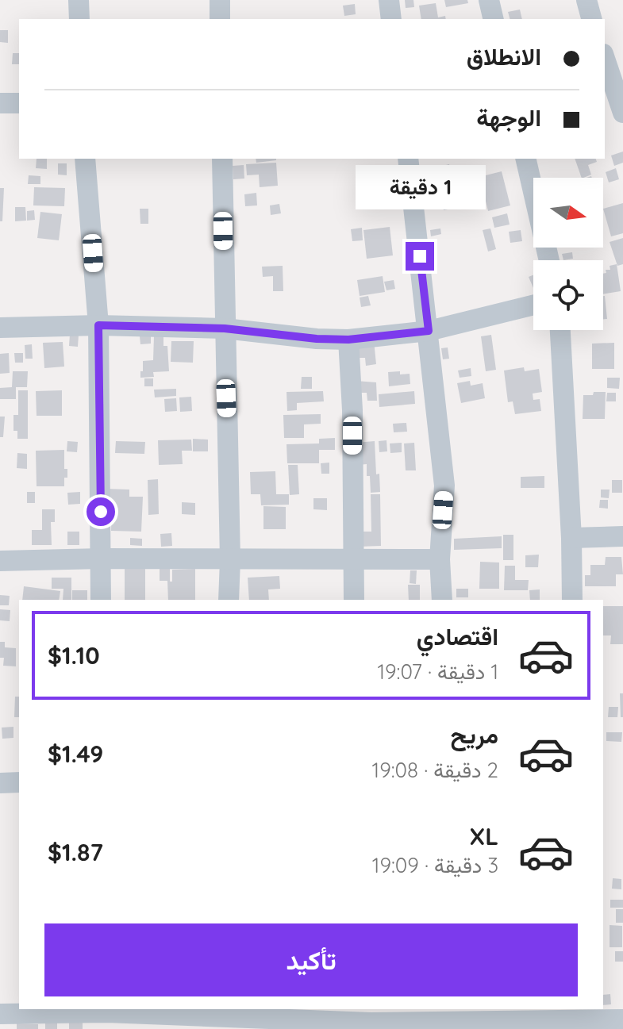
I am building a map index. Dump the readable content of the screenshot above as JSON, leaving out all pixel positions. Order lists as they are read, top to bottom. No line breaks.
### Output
{"north":"right","page":{"banner":["الانطلاق","الوجهة"],"bubble":"1 دقيقة","list":[{"name":"اقتصادي","note":"1 دقيقة · 19:07","value":"$1.10"},{"name":"مريح","note":"2 دقيقة · 19:08","value":"$1.49"},{"name":"XL","note":"3 دقيقة · 19:09","value":"$1.87"}],"buttons":"تأكيد"}}
